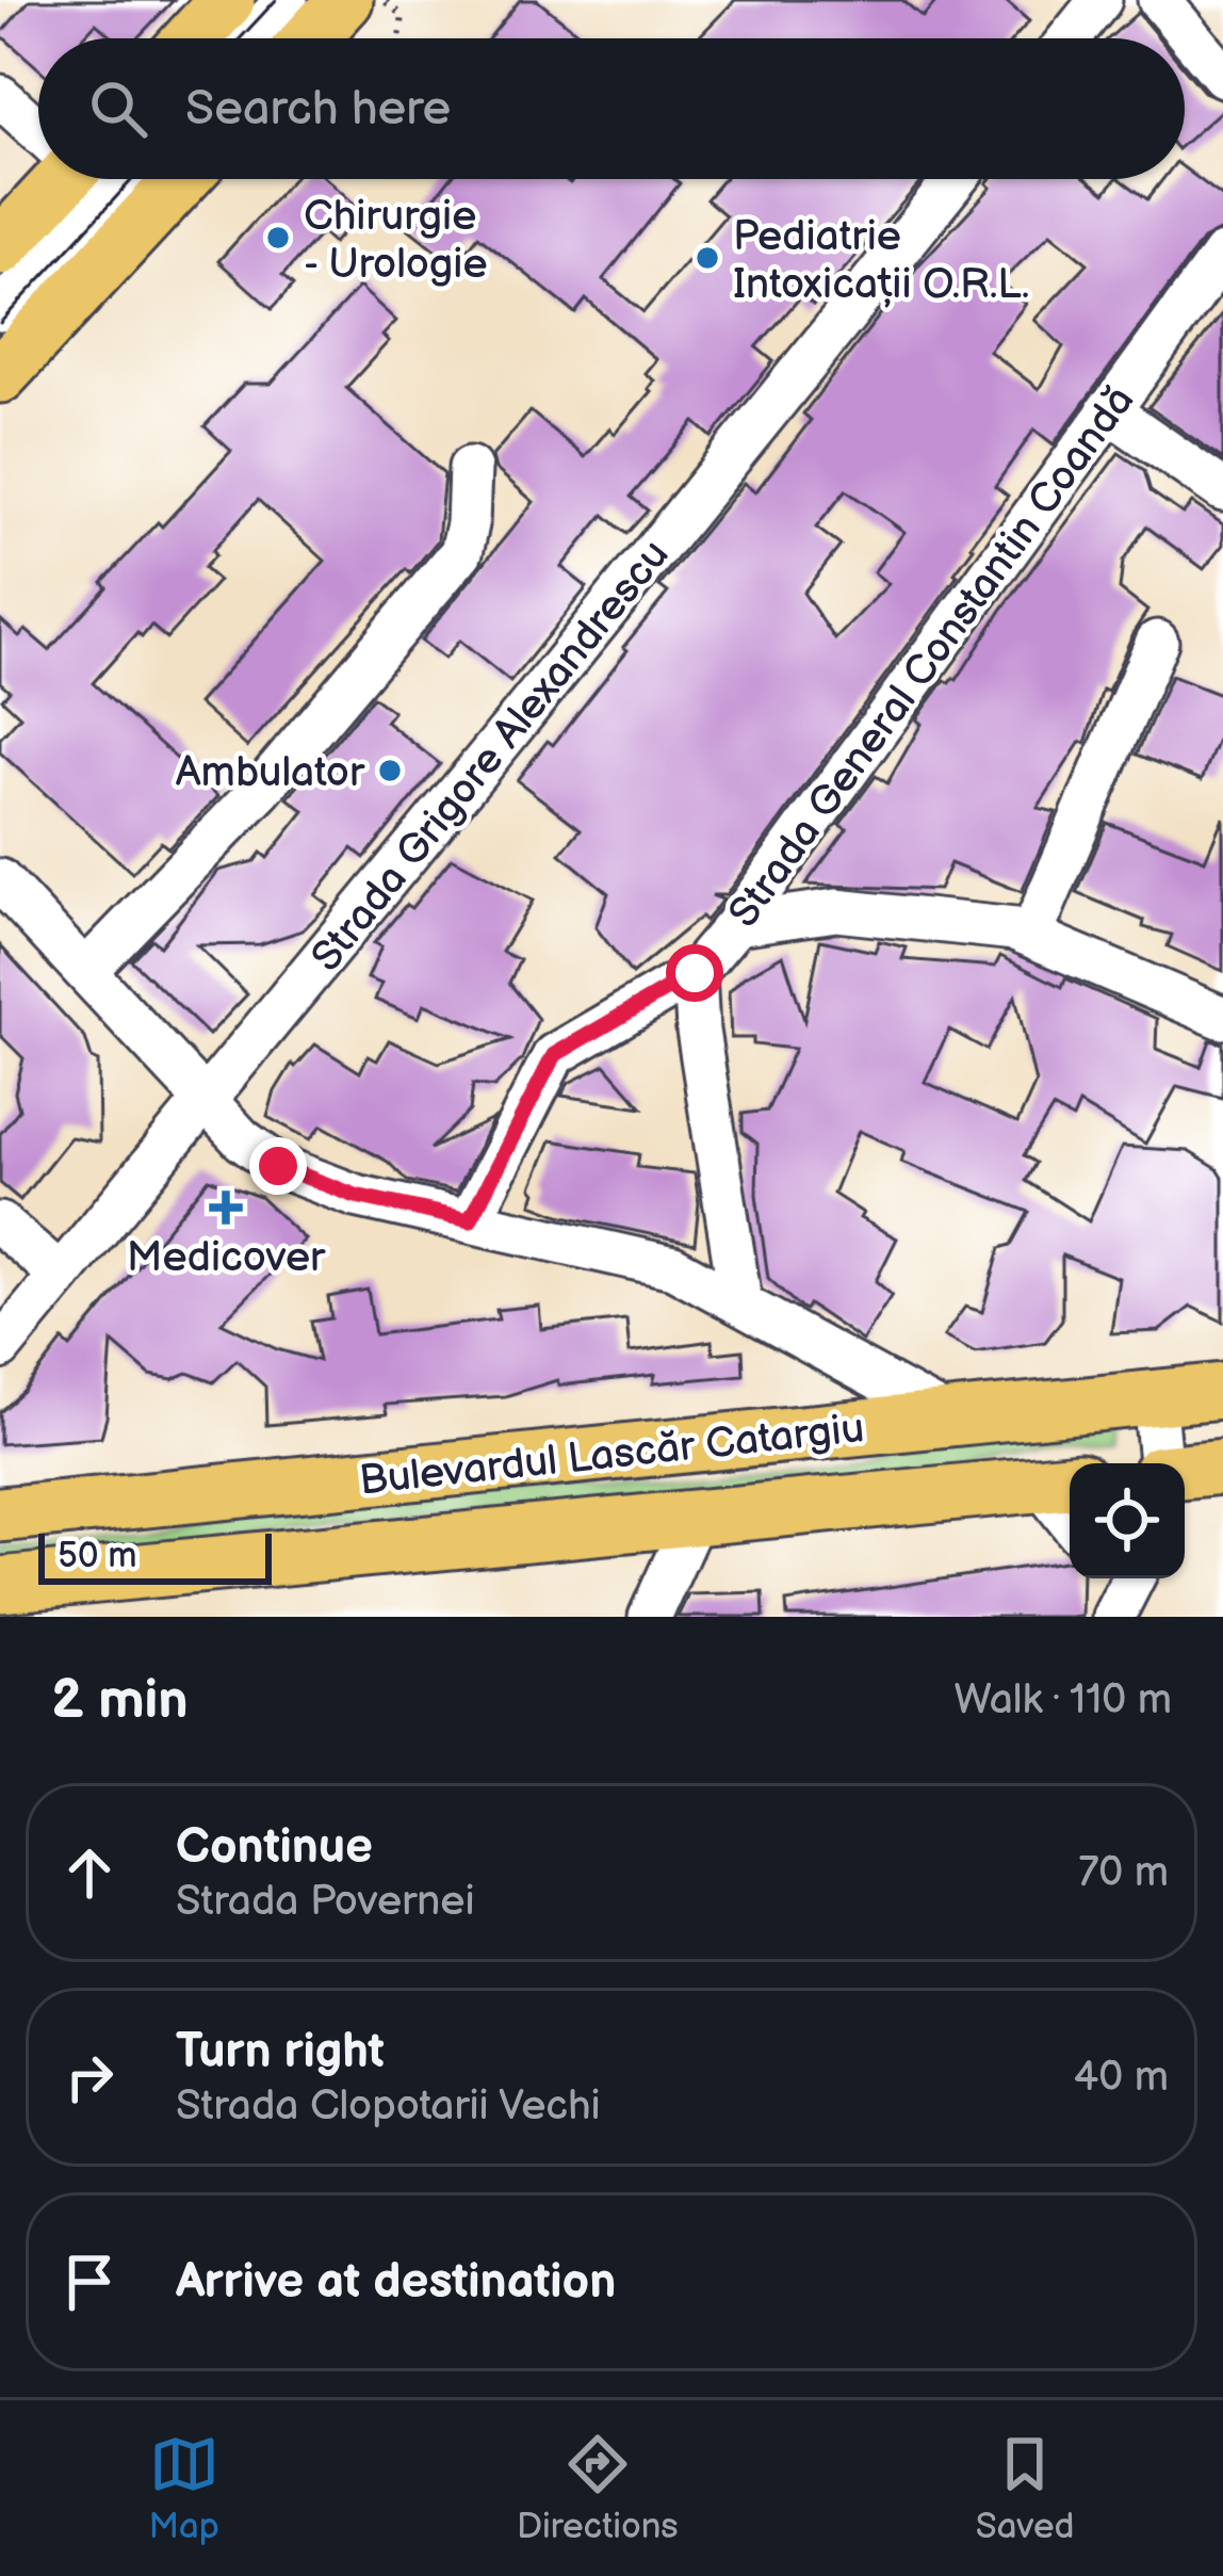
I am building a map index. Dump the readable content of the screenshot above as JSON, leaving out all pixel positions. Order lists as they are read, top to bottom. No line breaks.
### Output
{"streets":{"main road":["Bulevardul Lascăr Catargiu"],"street":["Strada General Constantin Coandă","Strada Grigore Alexandrescu"]},"places":{"other":["Chirurgie - Urologie","Pediatrie Intoxicații O.R.L.","Ambulator"],"health":["Medicover"]},"scale_bar":"50 m","page":{"search":"Search here","scale":"50 m","heading":["2 min","Walk · 110 m"],"list":[["Continue","Strada Povernei","70 m"],["Turn right","Strada Clopotarii Vechi","40 m"],"Arrive at destination"],"nav":["Map","Directions","Saved"]}}
